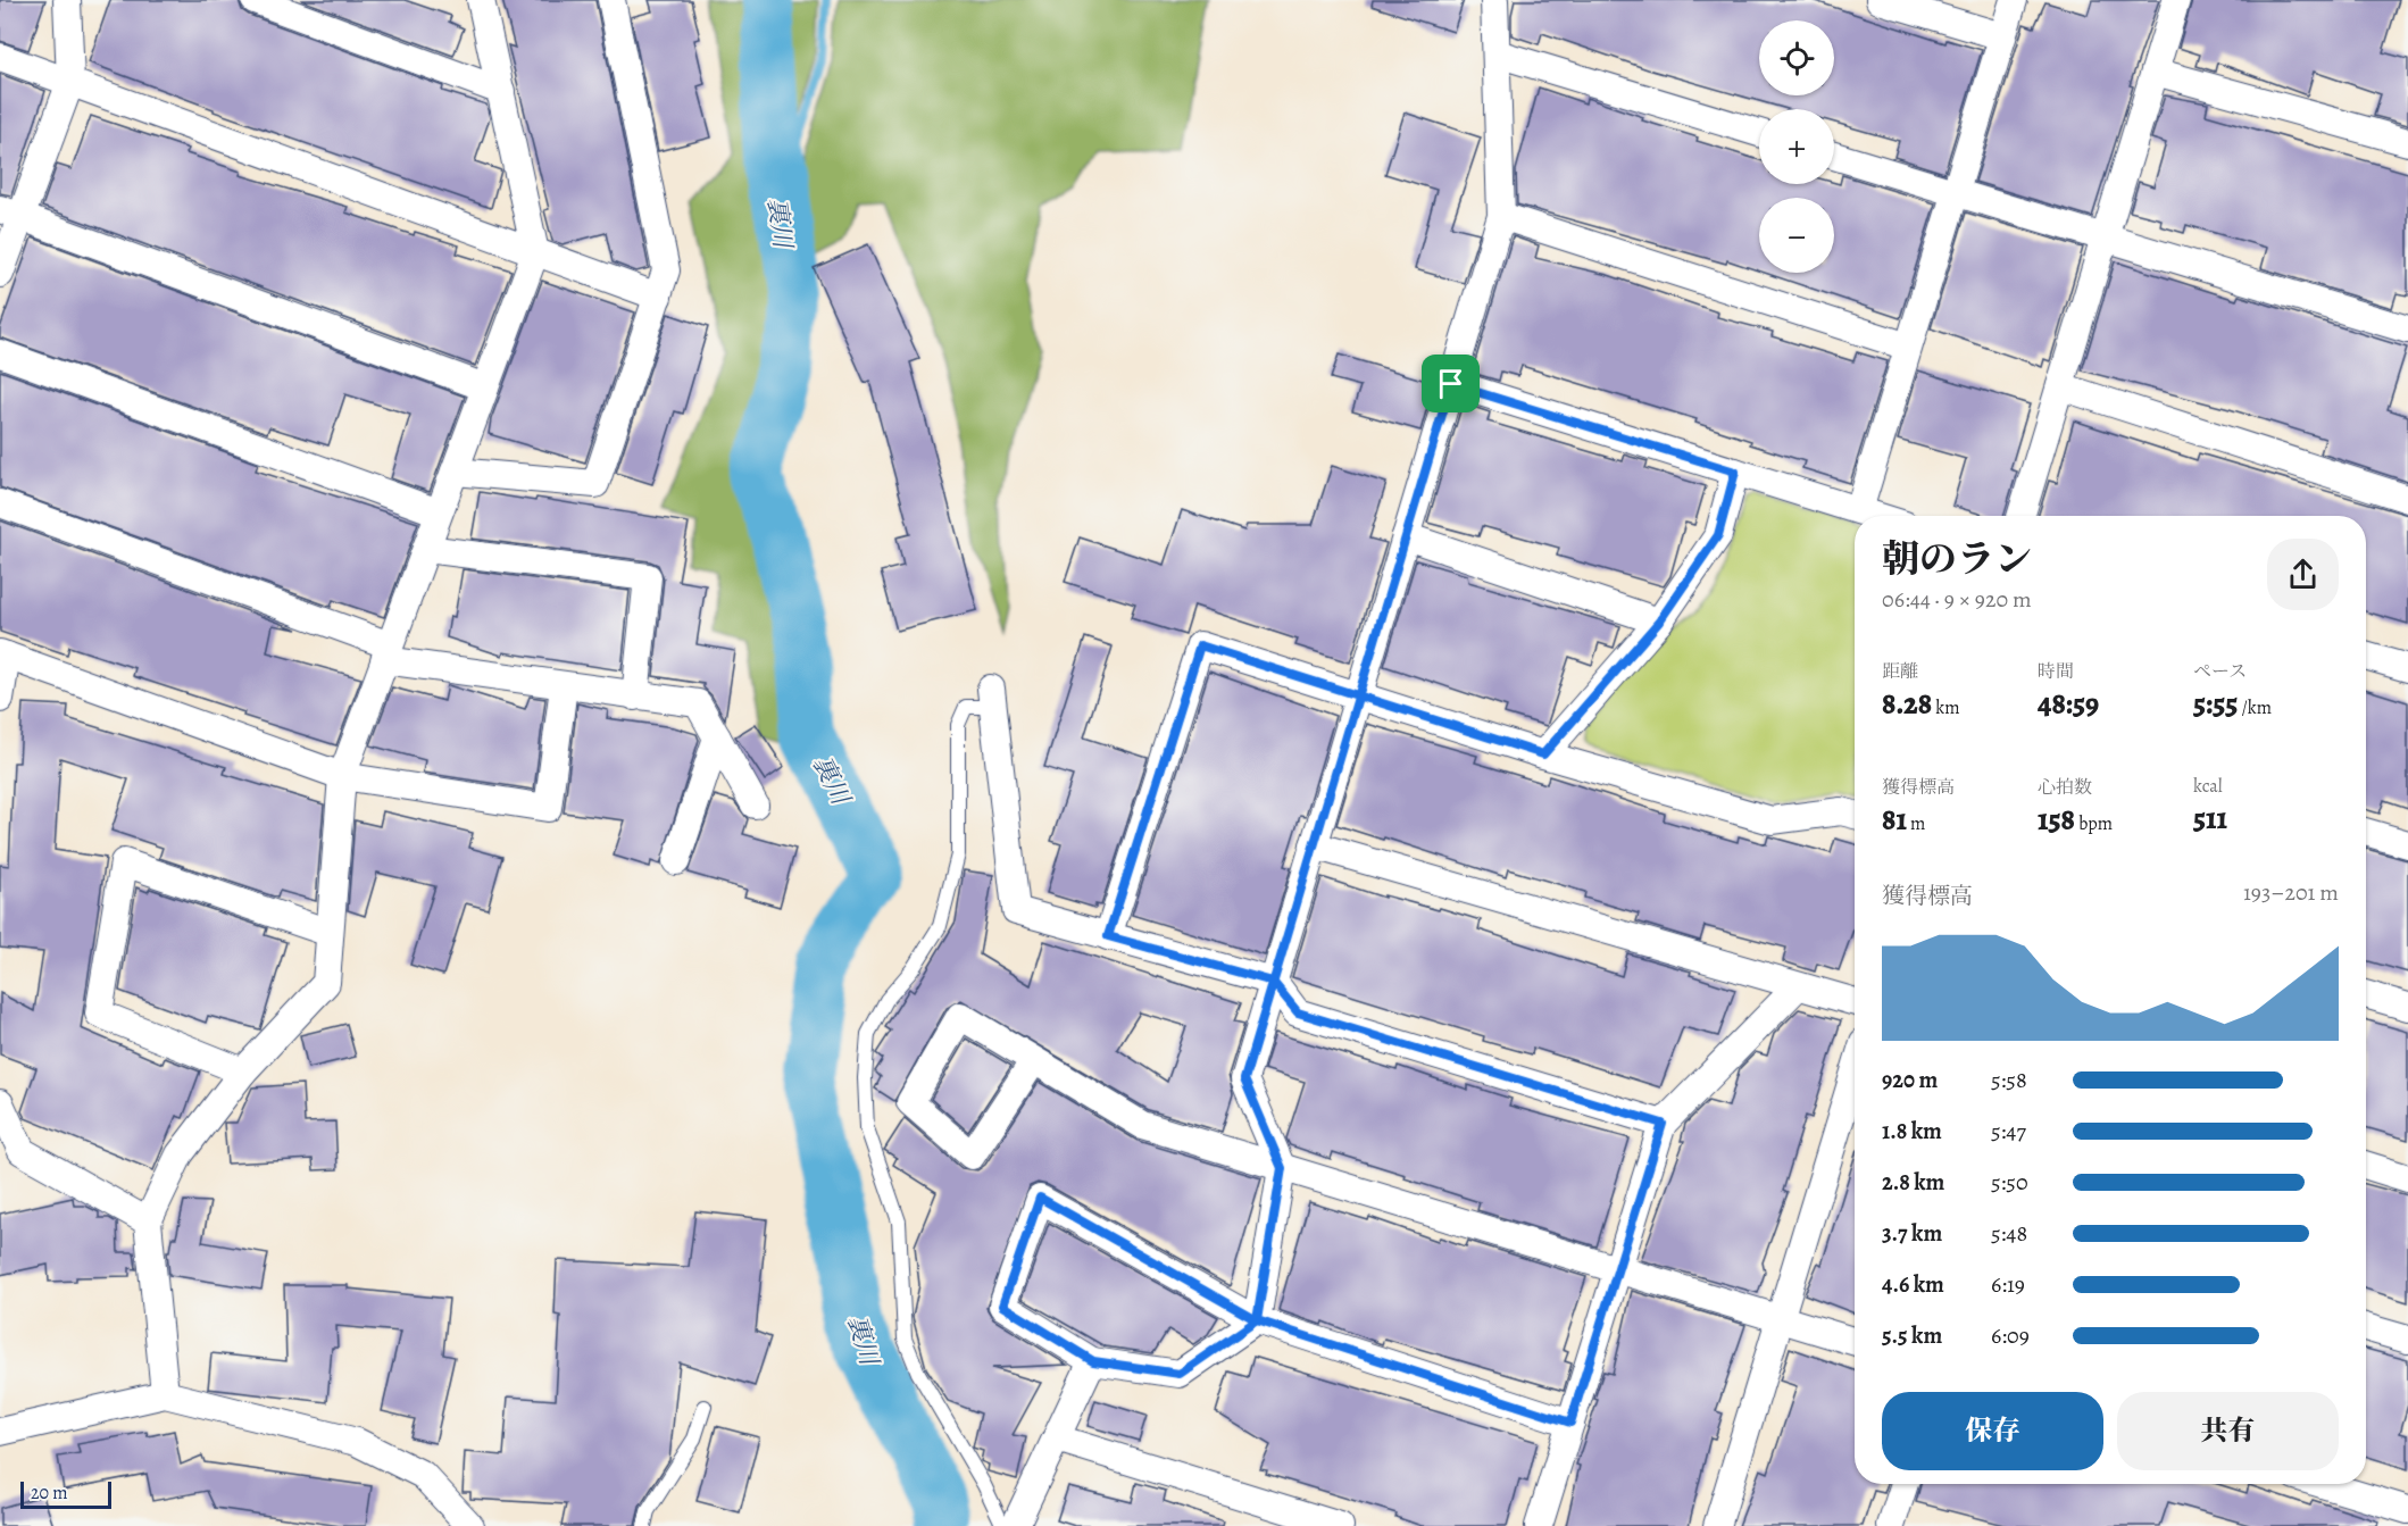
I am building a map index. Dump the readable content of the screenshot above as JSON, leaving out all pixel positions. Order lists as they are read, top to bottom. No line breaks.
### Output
{"water":["裏川"],"scale_bar":"20 m","page":{"map_buttons":["+","−"],"heading":["朝のラン","06:44 · 9 × 920 m"],"stats":[["距離","8.28 km"],["時間","48:59"],["ペース","5:55 /km"],["獲得標高","81 m"],["心拍数","158 bpm"],["kcal","511"]],"chart":["獲得標高","193–201 m"],"list":[{"name":"920 m","note":"5:58"},{"name":"1.8 km","note":"5:47"},{"name":"2.8 km","note":"5:50"},{"name":"3.7 km","note":"5:48"},{"name":"4.6 km","note":"6:19"},{"name":"5.5 km","note":"6:09"}],"buttons":["保存","共有"],"scale":"20 m"}}
